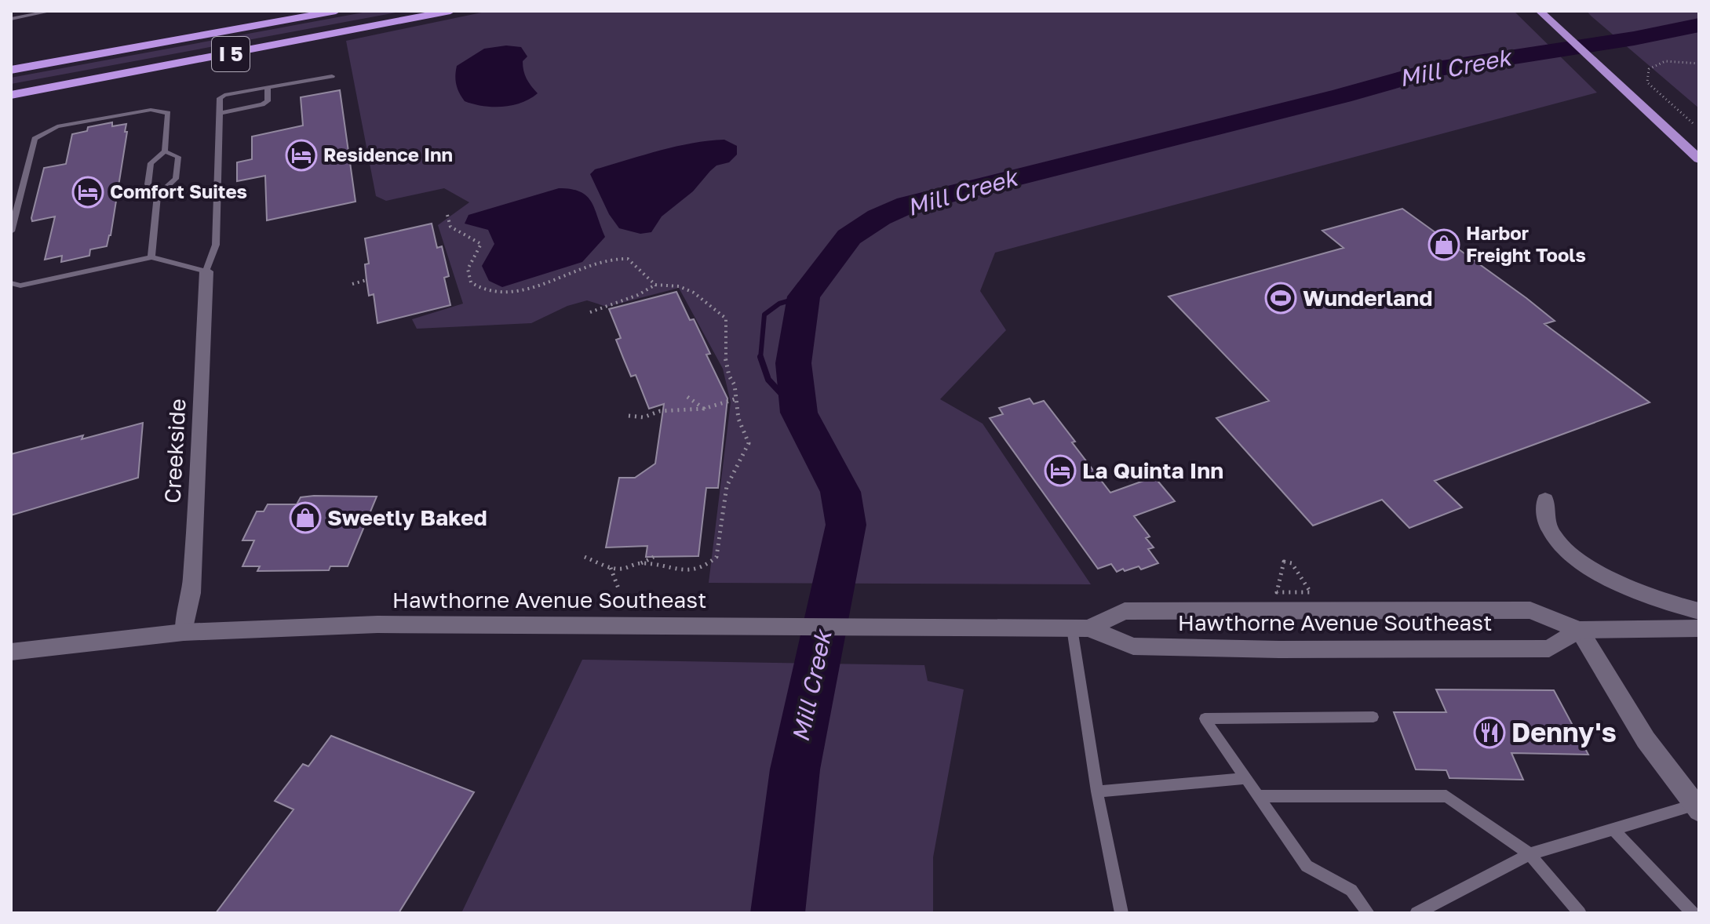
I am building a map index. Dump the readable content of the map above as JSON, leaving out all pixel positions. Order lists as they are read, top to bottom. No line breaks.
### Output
{"streets":{"highway":["I 5"],"main road":["Creekside","Hawthorne Avenue Southeast"]},"crossings":[["Creekside","Hawthorne Avenue Southeast"]],"water":["Mill Creek"],"places":{"hotel":["Residence Inn","Comfort Suites","La Quinta Inn"],"shop":["Harbor Freight Tools","Sweetly Baked"],"sports":["Wunderland"],"restaurant":["Denny's"]}}
